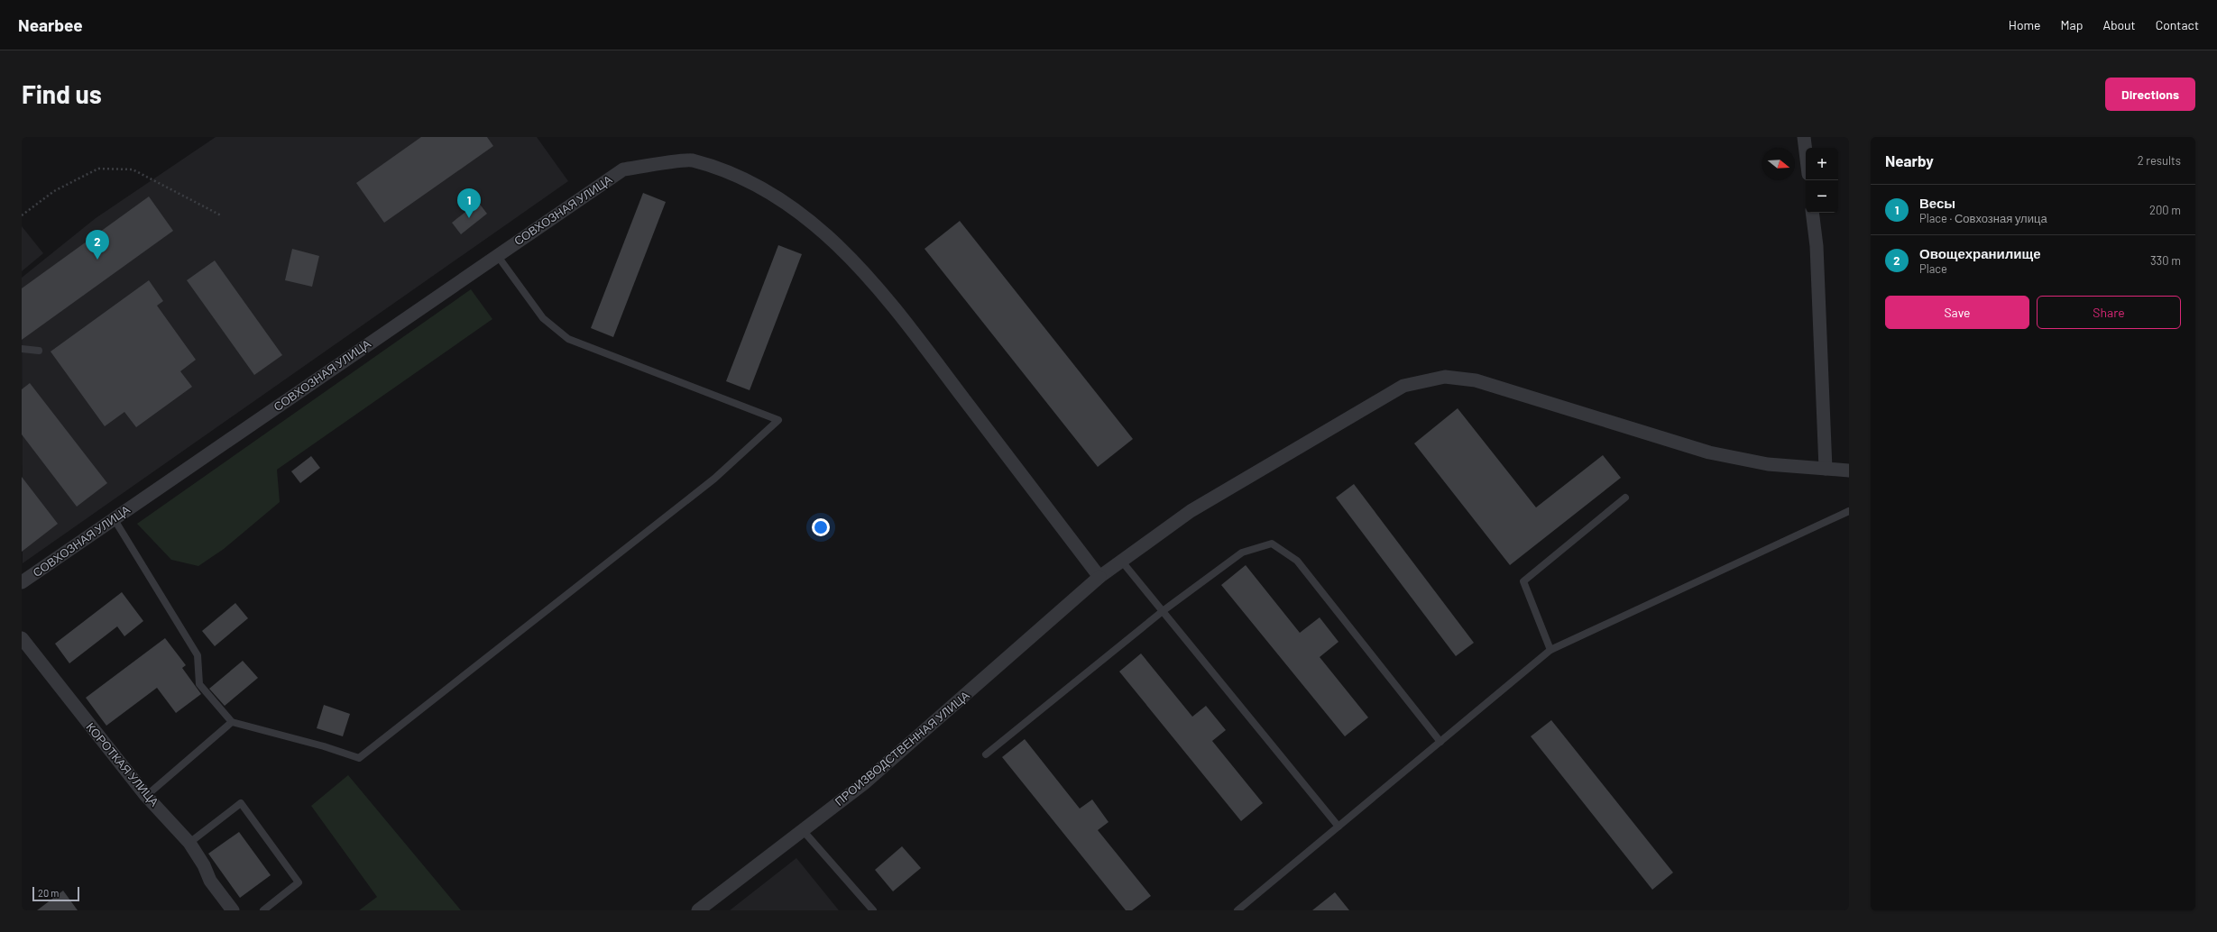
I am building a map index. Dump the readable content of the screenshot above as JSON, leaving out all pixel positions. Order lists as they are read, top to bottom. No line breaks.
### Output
{"streets":{"street":["СОВХОЗНАЯ УЛИЦА","ПРОИЗВОДСТВЕННАЯ УЛИЦА","КОРОТКАЯ УЛИЦА"]},"crossings":[["СОВХОЗНАЯ УЛИЦА","ПРОИЗВОДСТВЕННАЯ УЛИЦА"]],"scale_bar":"20 m","north":"right","page":{"header":"Nearbee","nav":["Home","Map","About","Contact"],"buttons":["Directions",["Save","Share"]],"title":"Find us","heading":["Nearby","2 results"],"map_buttons":["+","−"],"list":[{"mark":"1","name":"Весы","note":"Place · Совхозная улица","value":"200 m"},{"mark":"2","name":"Овощехранилище","note":"Place","value":"330 m"}],"pins":["1","2"],"scale":"20 m"}}
